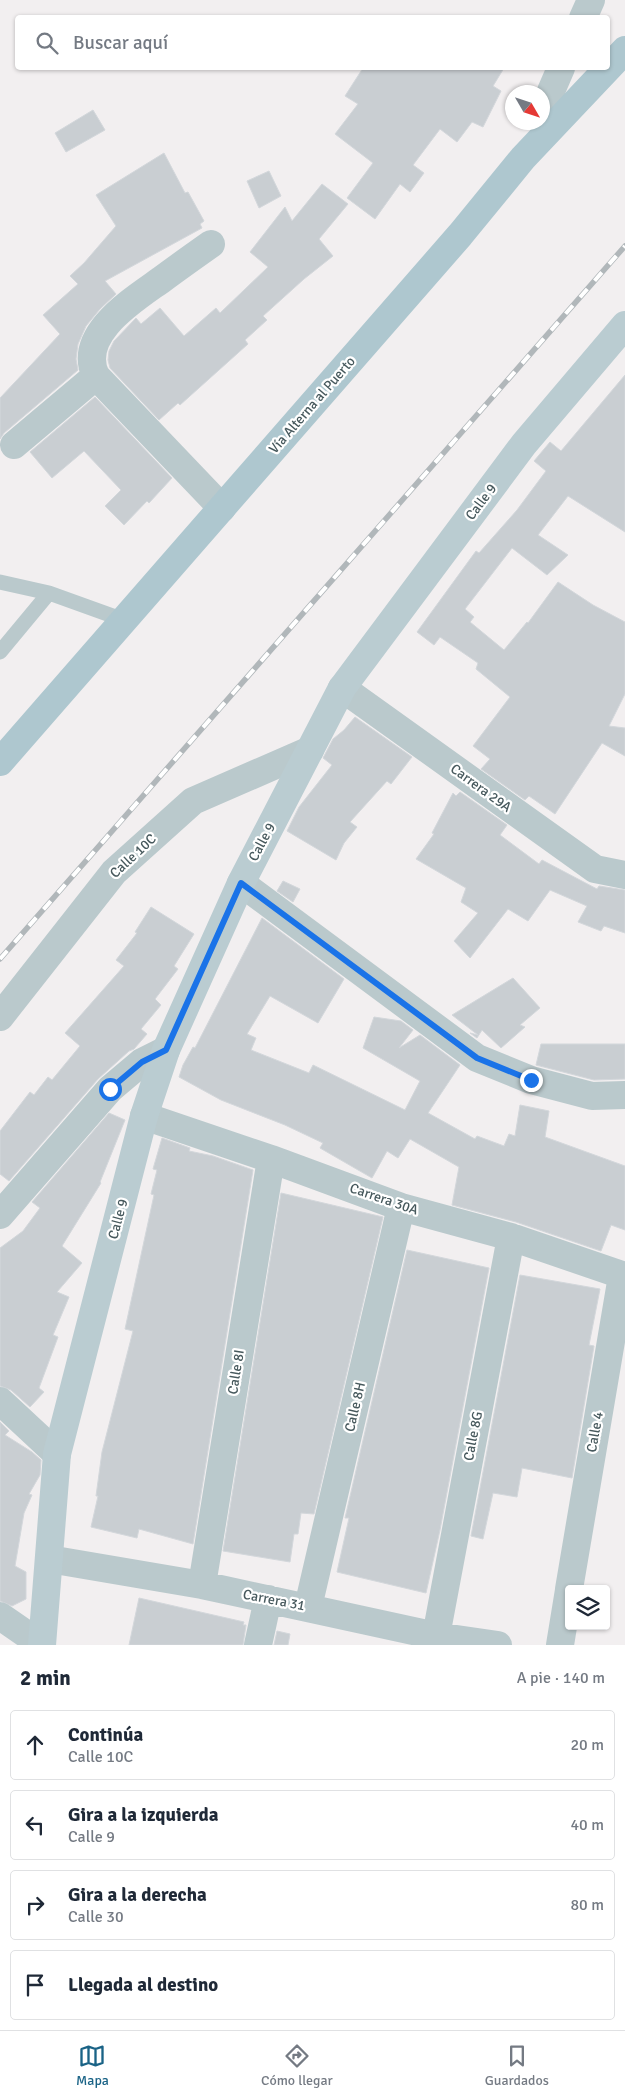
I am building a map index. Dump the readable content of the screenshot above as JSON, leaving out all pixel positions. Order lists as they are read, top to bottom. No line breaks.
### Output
{"streets":{"main road":["Vía Alterna al Puerto"],"street":["Calle 9","Carrera 29A","Calle 10C","Carrera 30A","Calle 8I","Calle 8H","Calle 4","Calle 8G","Carrera 31"]},"crossings":[["Calle 9","Carrera 29A"],["Calle 9","Calle 10C"],["Calle 9","Carrera 30A"],["Calle 9","Carrera 31"],["Carrera 30A","Calle 8I"],["Carrera 30A","Calle 8H"],["Carrera 30A","Calle 4"],["Carrera 30A","Calle 8G"],["Calle 8I","Carrera 31"],["Calle 8H","Carrera 31"],["Calle 8G","Carrera 31"]],"north":"bottom right","page":{"search":"Buscar aquí","heading":["2 min","A pie · 140 m"],"list":[["Continúa","Calle 10C","20 m"],["Gira a la izquierda","Calle 9","40 m"],["Gira a la derecha","Calle 30","80 m"],"Llegada al destino"],"nav":["Mapa","Cómo llegar","Guardados"]}}
